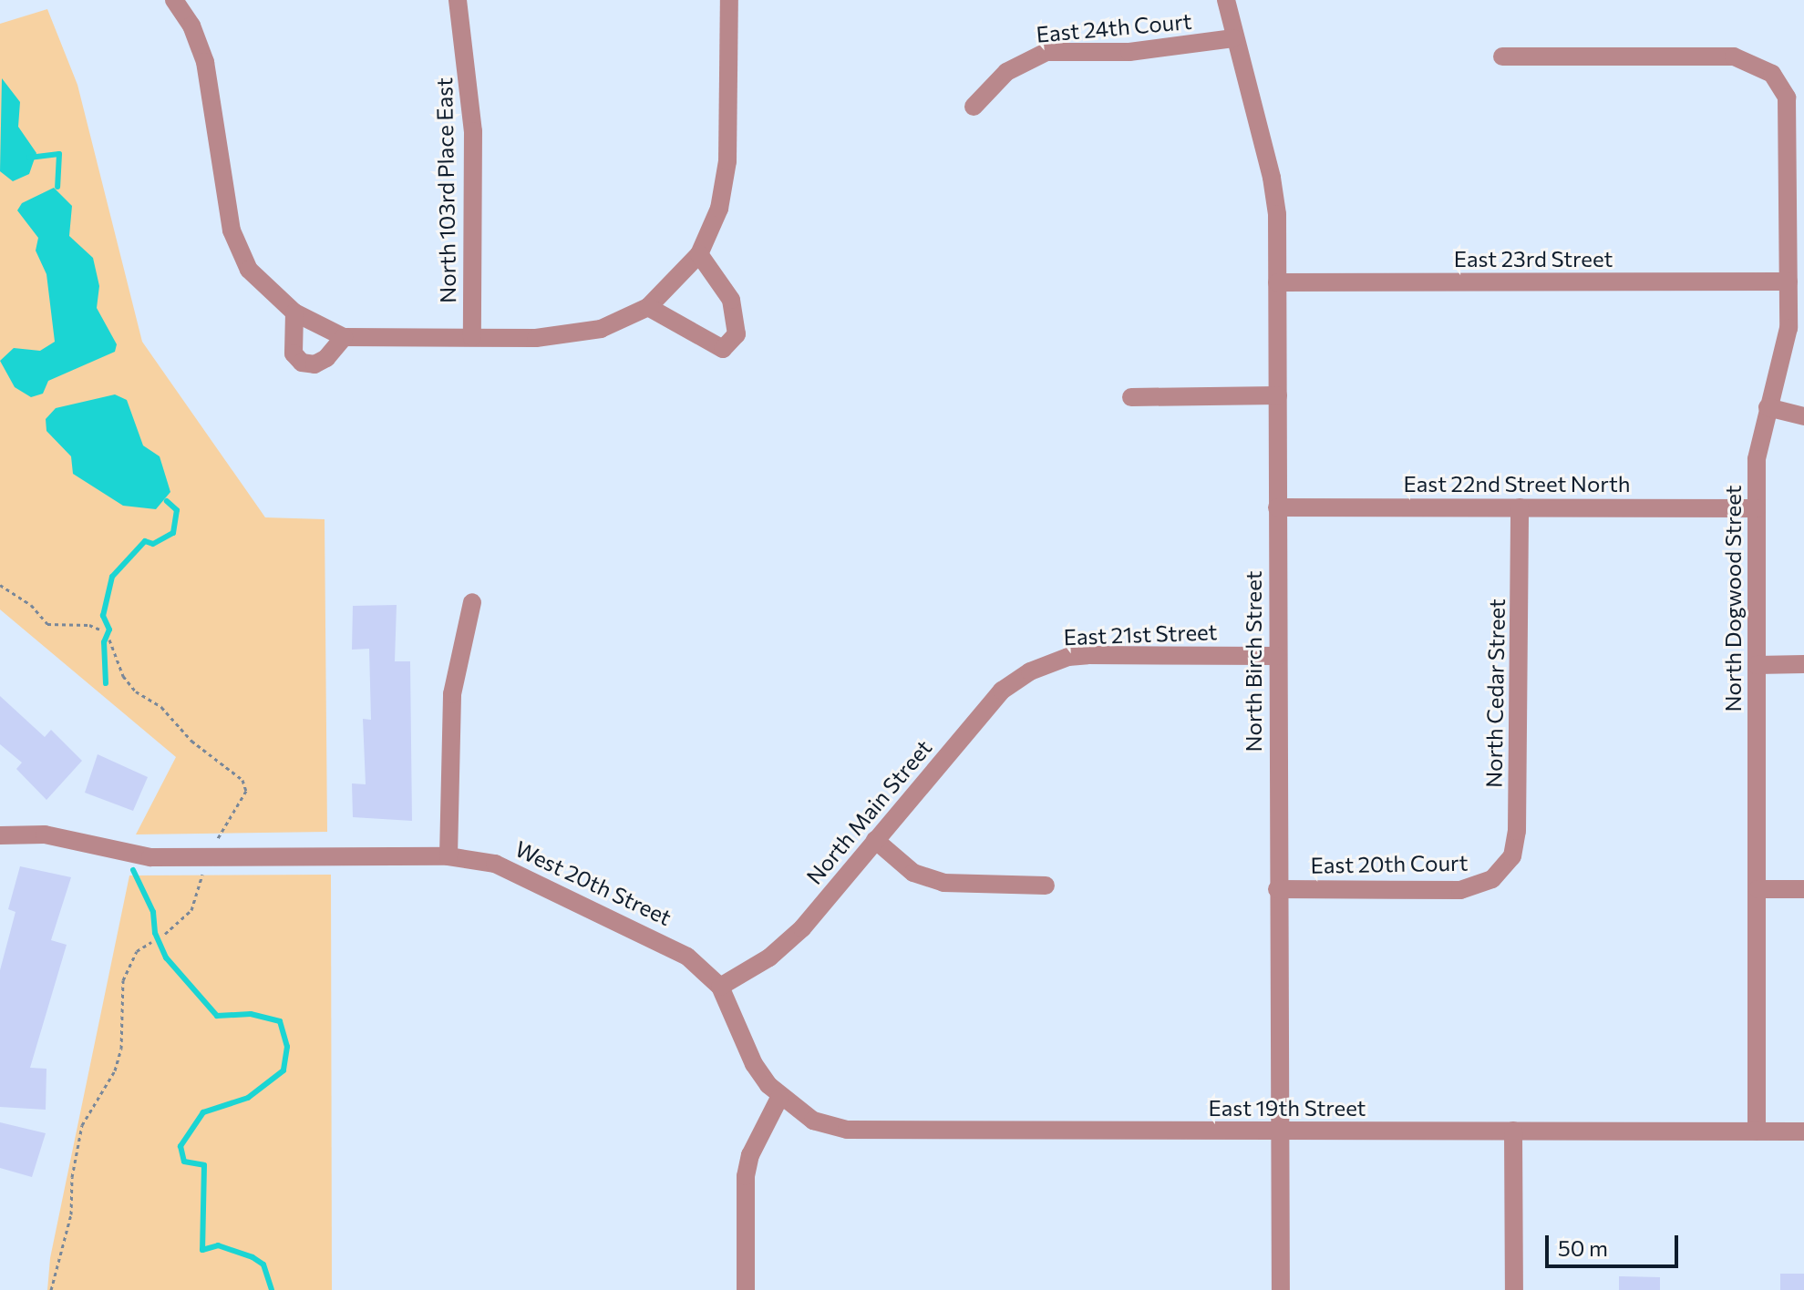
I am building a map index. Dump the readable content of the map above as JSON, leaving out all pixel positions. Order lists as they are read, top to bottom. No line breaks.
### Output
{"streets":{"street":["East 24th Court","North 103rd Place East","East 23rd Street","East 22nd Street North","North Dogwood Street","East 21st Street","North Birch Street","North Cedar Street","North Main Street","East 20th Court","West 20th Street","East 19th Street"]},"crossings":[["East 24th Court","North Birch Street"],["East 23rd Street","North Dogwood Street"],["East 23rd Street","North Birch Street"],["East 22nd Street North","North Dogwood Street"],["East 22nd Street North","North Birch Street"],["East 22nd Street North","North Cedar Street"],["North Dogwood Street","East 19th Street"],["East 21st Street","North Birch Street"],["East 21st Street","North Main Street"],["North Birch Street","East 20th Court"],["North Birch Street","East 19th Street"],["North Cedar Street","East 20th Court"],["North Main Street","West 20th Street"],["North Main Street","East 19th Street"],["West 20th Street","East 19th Street"]],"scale_bar":"50 m"}
